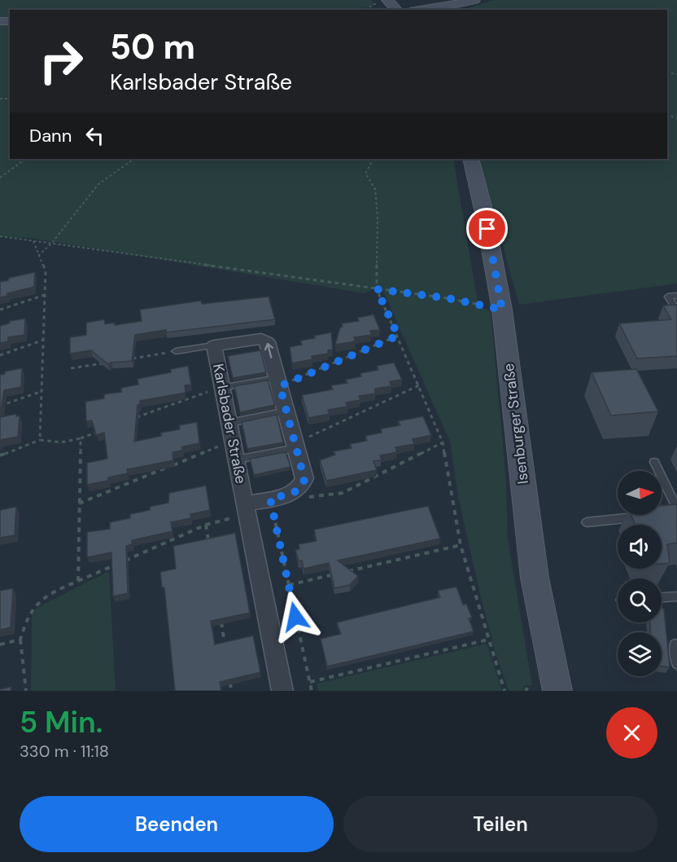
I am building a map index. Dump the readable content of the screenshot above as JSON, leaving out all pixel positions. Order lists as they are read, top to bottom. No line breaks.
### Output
{"streets":{"main road":["Isenburger Straße"],"street":["Karlsbader Straße"]},"north":"right","page":{"turn":["50 m","Karlsbader Straße"],"then":"Dann","heading":["5 Min.","330 m · 11:18"],"buttons":["Beenden","Teilen"]}}
